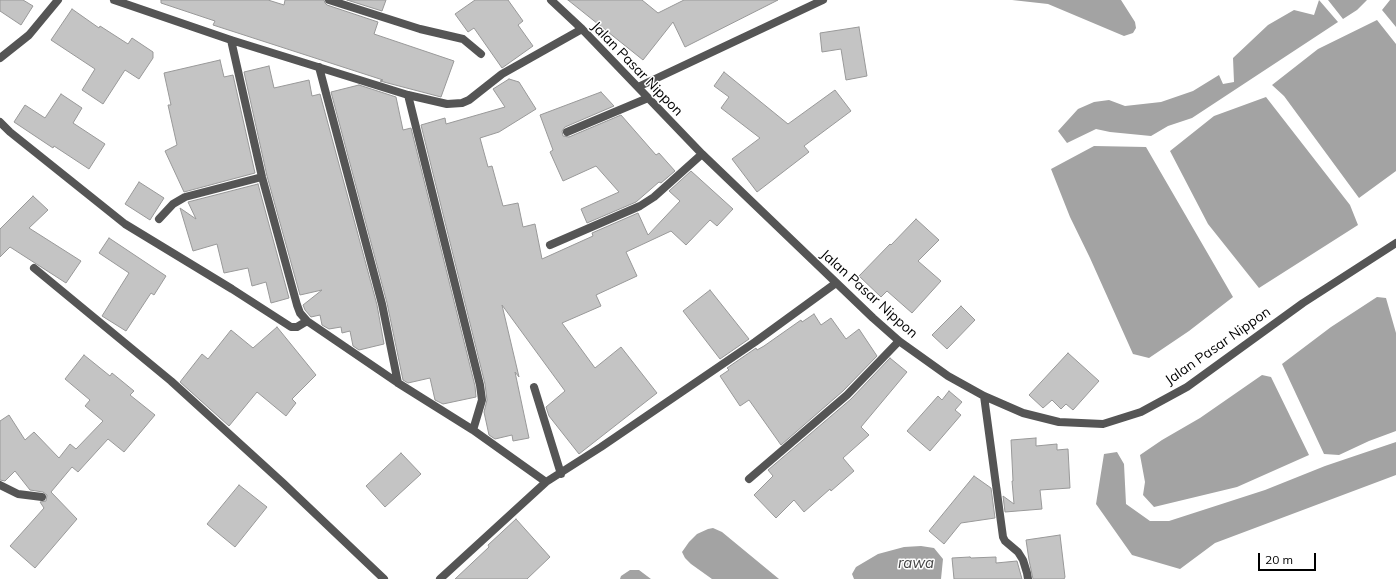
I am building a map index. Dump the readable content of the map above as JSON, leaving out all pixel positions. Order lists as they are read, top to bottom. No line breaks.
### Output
{"streets":{"street":["Jalan Pasar Nippon"]},"water":["rawa"],"scale_bar":"20 m"}
